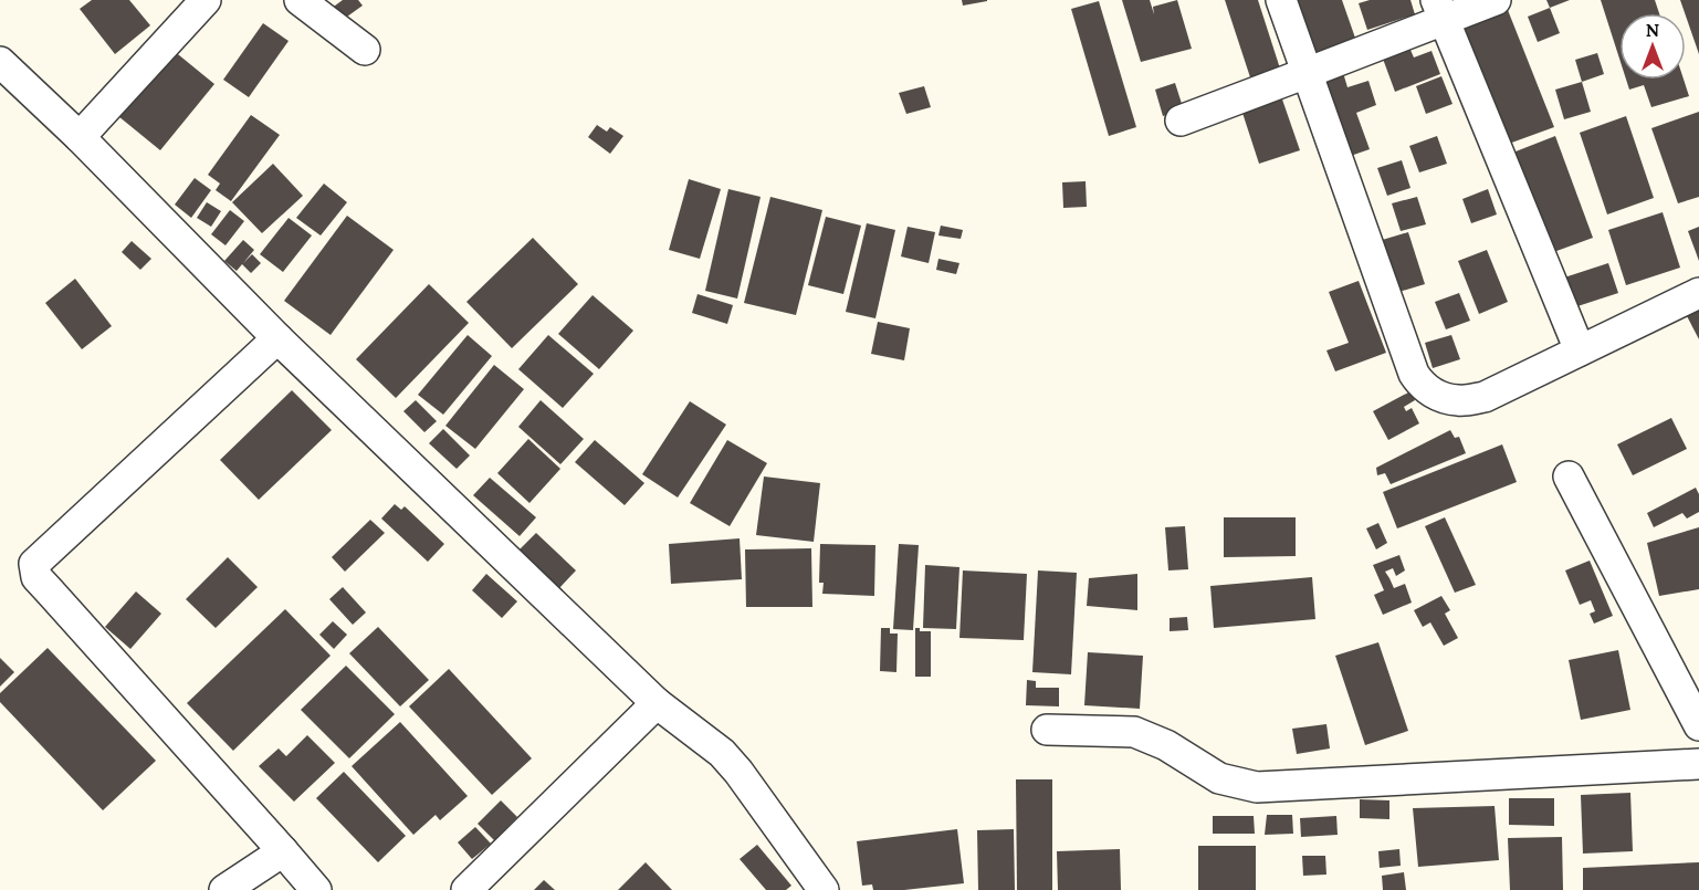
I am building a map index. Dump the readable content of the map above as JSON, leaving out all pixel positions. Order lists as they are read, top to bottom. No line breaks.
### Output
{"north":"top"}
